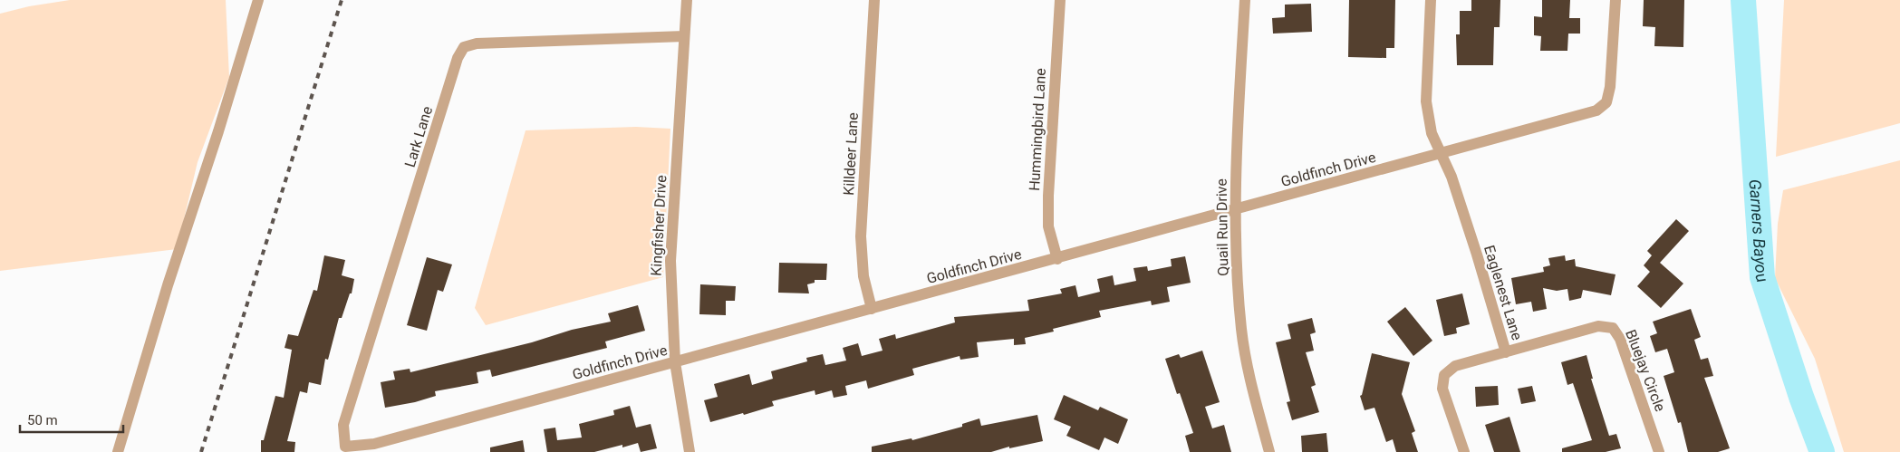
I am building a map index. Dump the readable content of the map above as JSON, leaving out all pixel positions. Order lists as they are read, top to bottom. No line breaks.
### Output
{"streets":{"street":["Hummingbird Lane","Lark Lane","Killdeer Lane","Goldfinch Drive","Kingfisher Drive","Quail Run Drive","Eaglenest Lane","Bluejay Circle"]},"crossings":[["Hummingbird Lane","Goldfinch Drive"],["Lark Lane","Goldfinch Drive"],["Lark Lane","Kingfisher Drive"],["Killdeer Lane","Goldfinch Drive"],["Goldfinch Drive","Kingfisher Drive"],["Goldfinch Drive","Quail Run Drive"],["Goldfinch Drive","Eaglenest Lane"],["Eaglenest Lane","Bluejay Circle"]],"water":["Garners Bayou"],"scale_bar":"50 m"}
